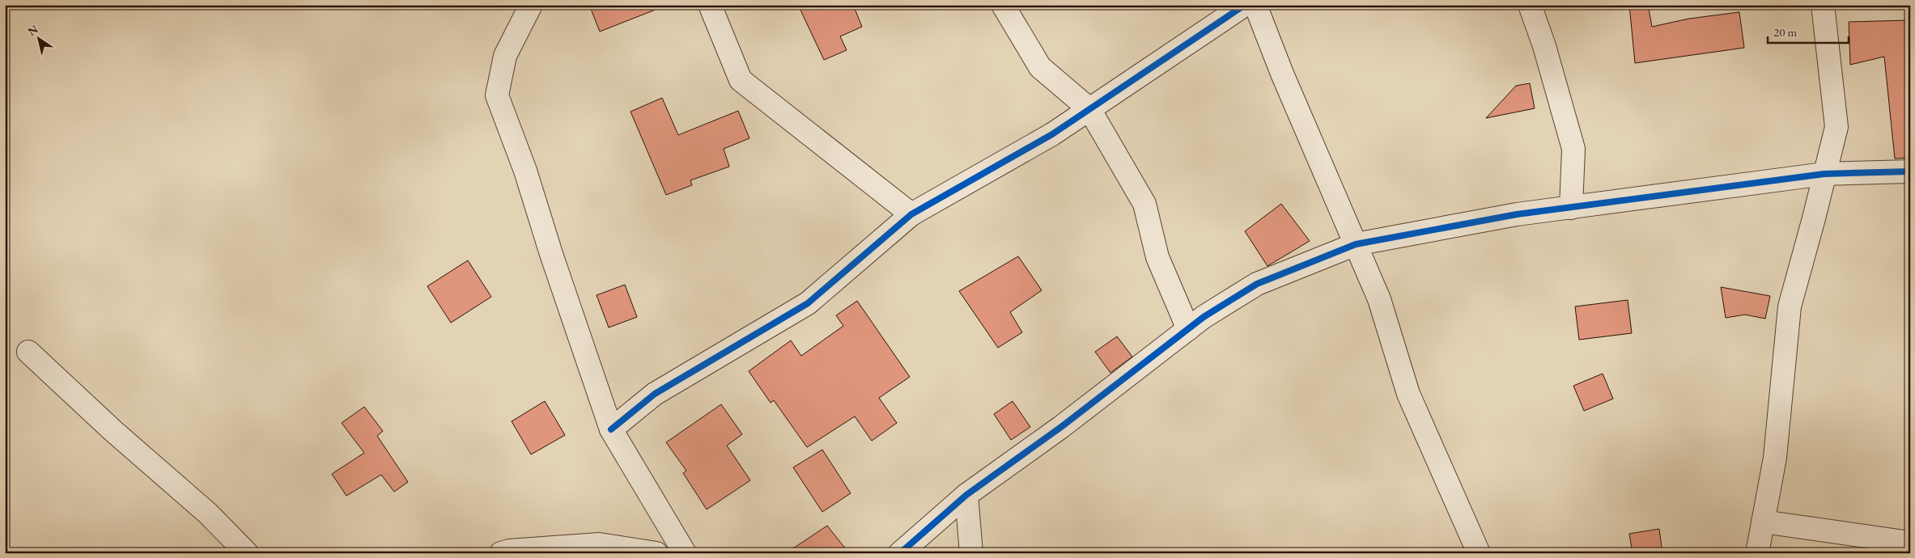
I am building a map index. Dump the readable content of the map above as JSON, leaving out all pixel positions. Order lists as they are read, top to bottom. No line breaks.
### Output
{"scale_bar":"20 m","north":"top left"}
